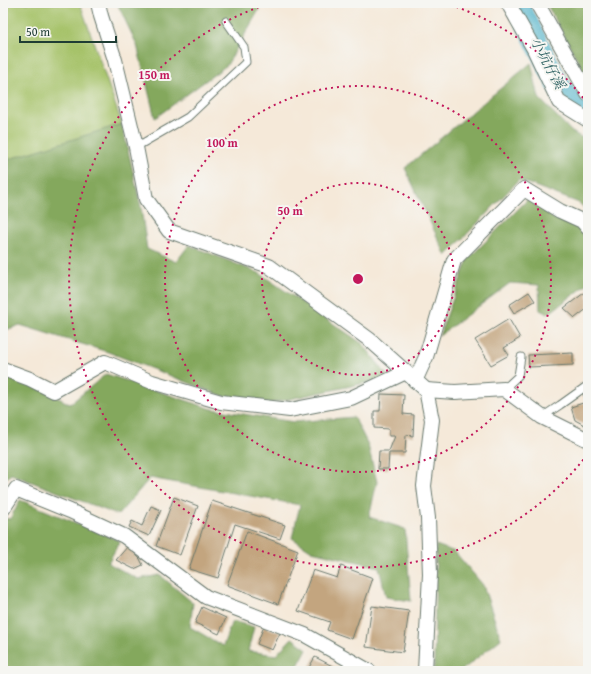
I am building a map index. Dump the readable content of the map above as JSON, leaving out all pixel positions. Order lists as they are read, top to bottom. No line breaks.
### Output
{"water":["小坑仔溪"],"scale_bar":"50 m","rings":["150 m","100 m","50 m"]}
